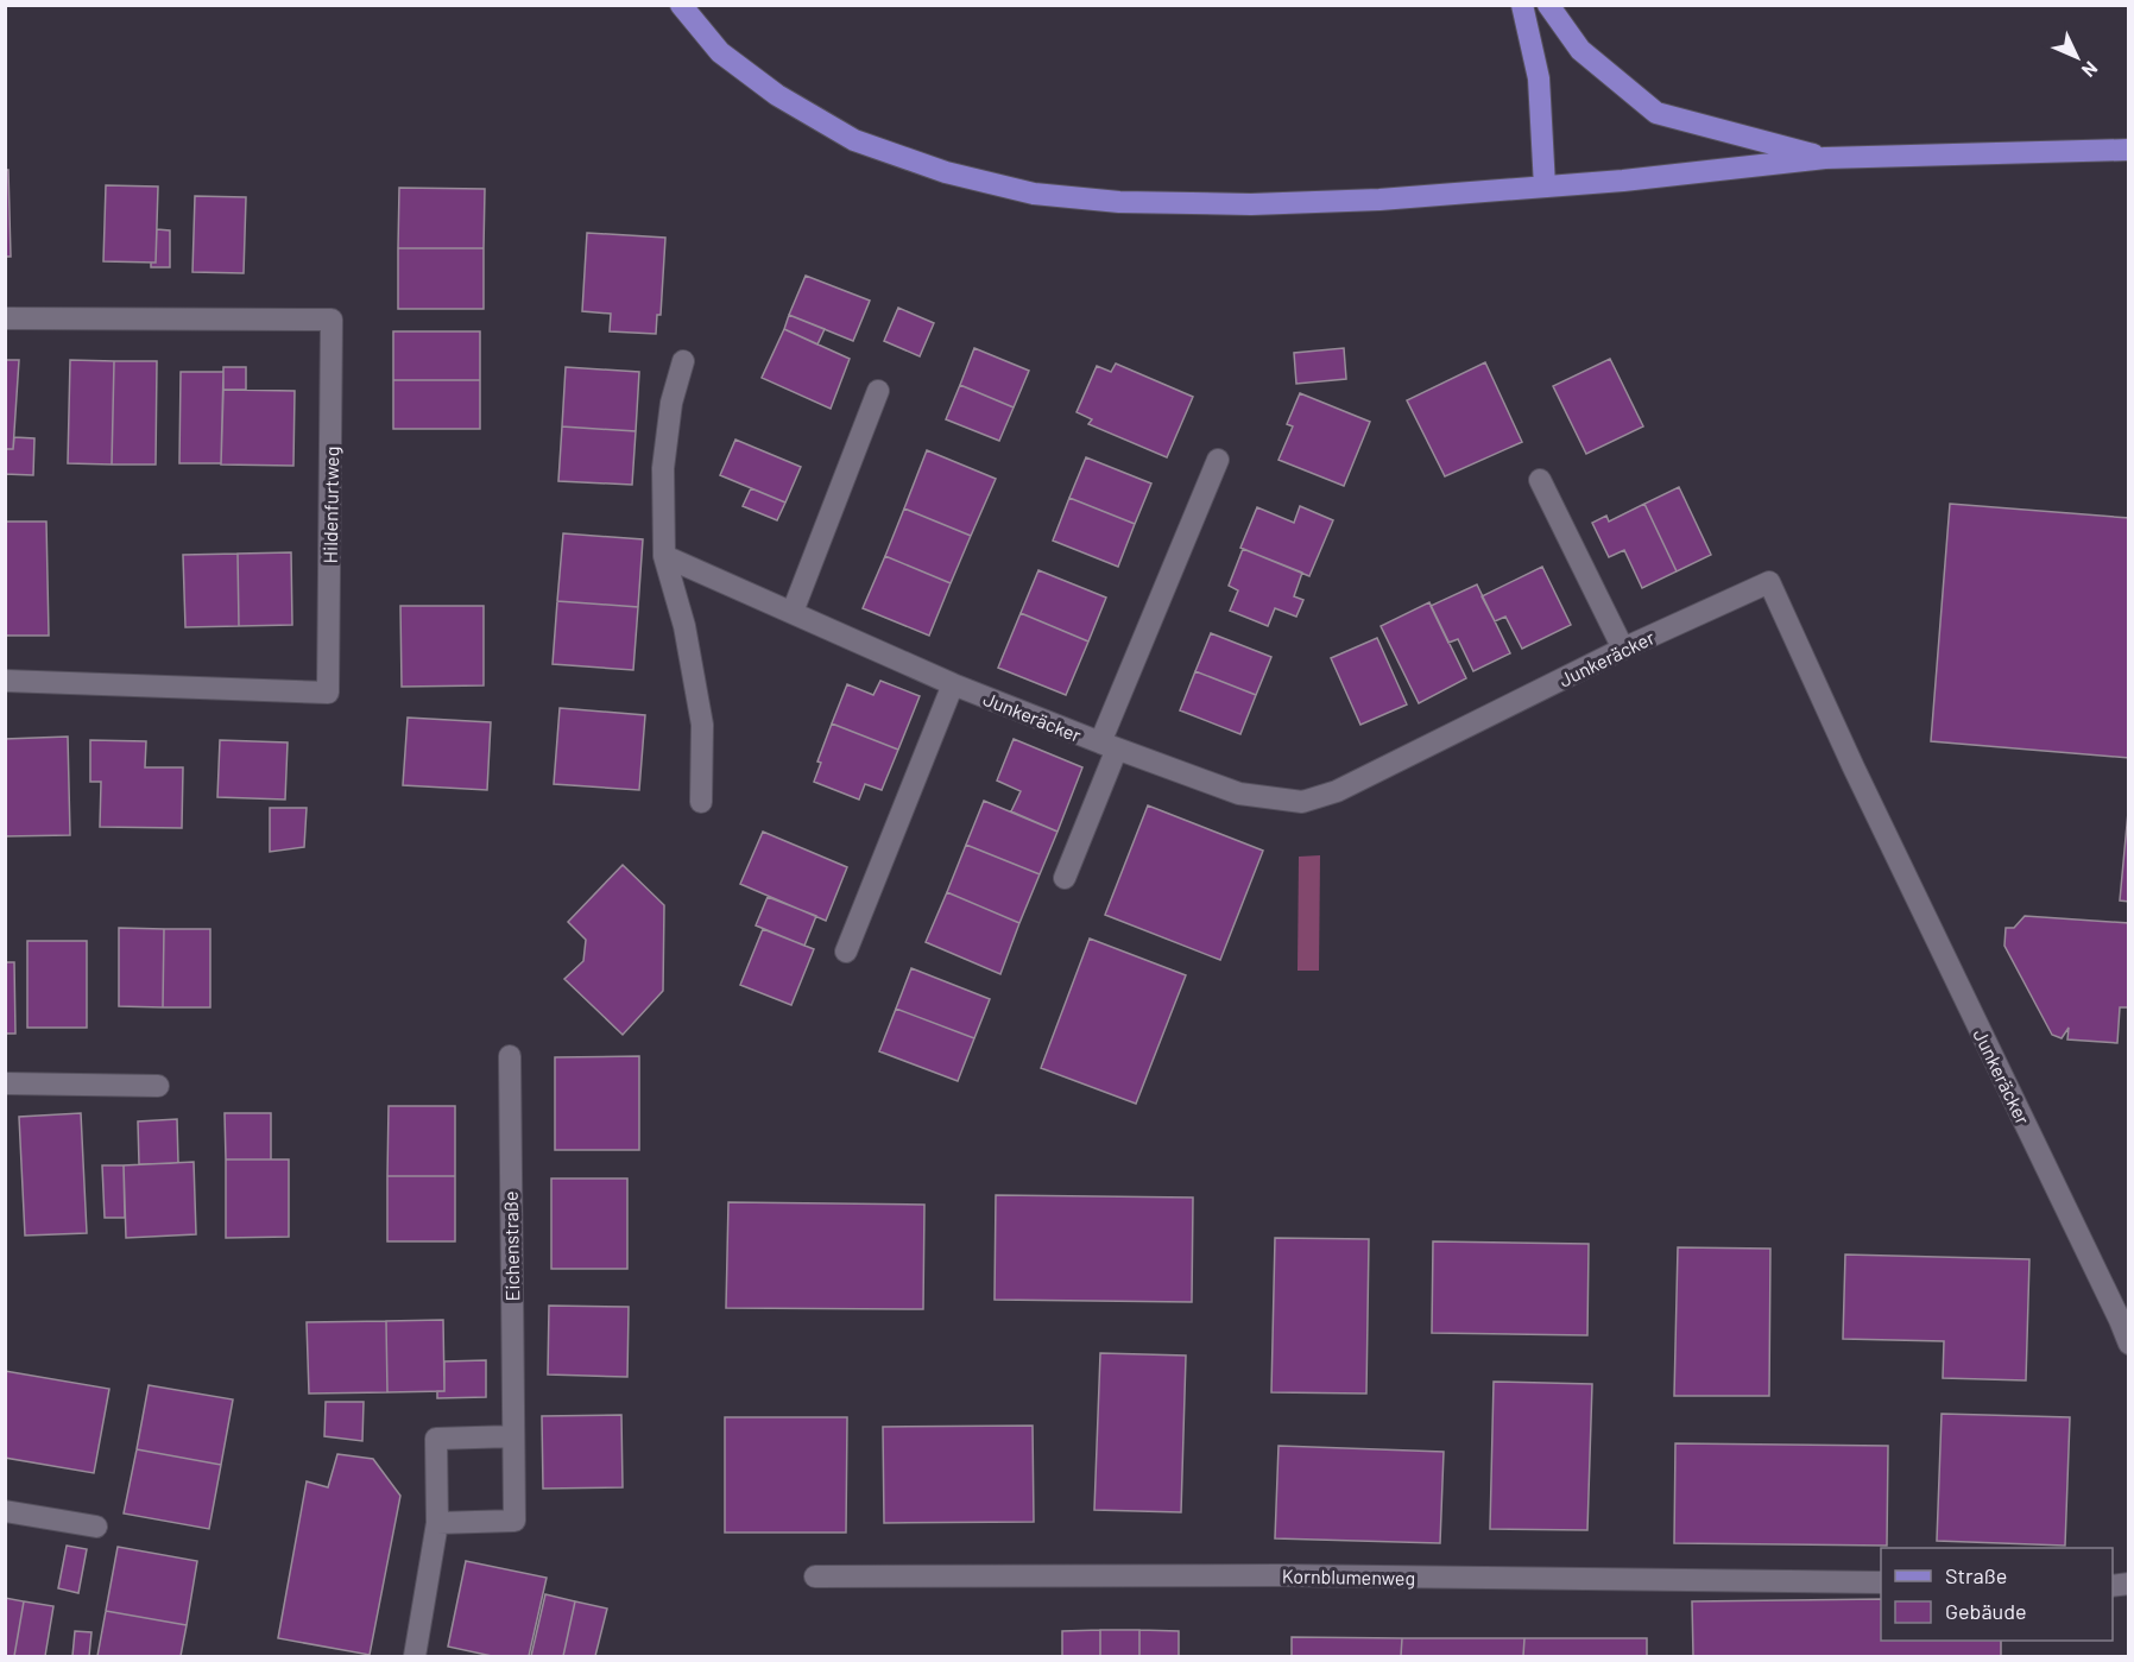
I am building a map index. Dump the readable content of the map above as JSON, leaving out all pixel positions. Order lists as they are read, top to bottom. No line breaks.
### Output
{"streets":{"street":["Hildenfurtweg","Junkeräcker","Eichenstraße","Kornblumenweg"]},"legend":["Straße","Gebäude"],"north":"bottom right"}
